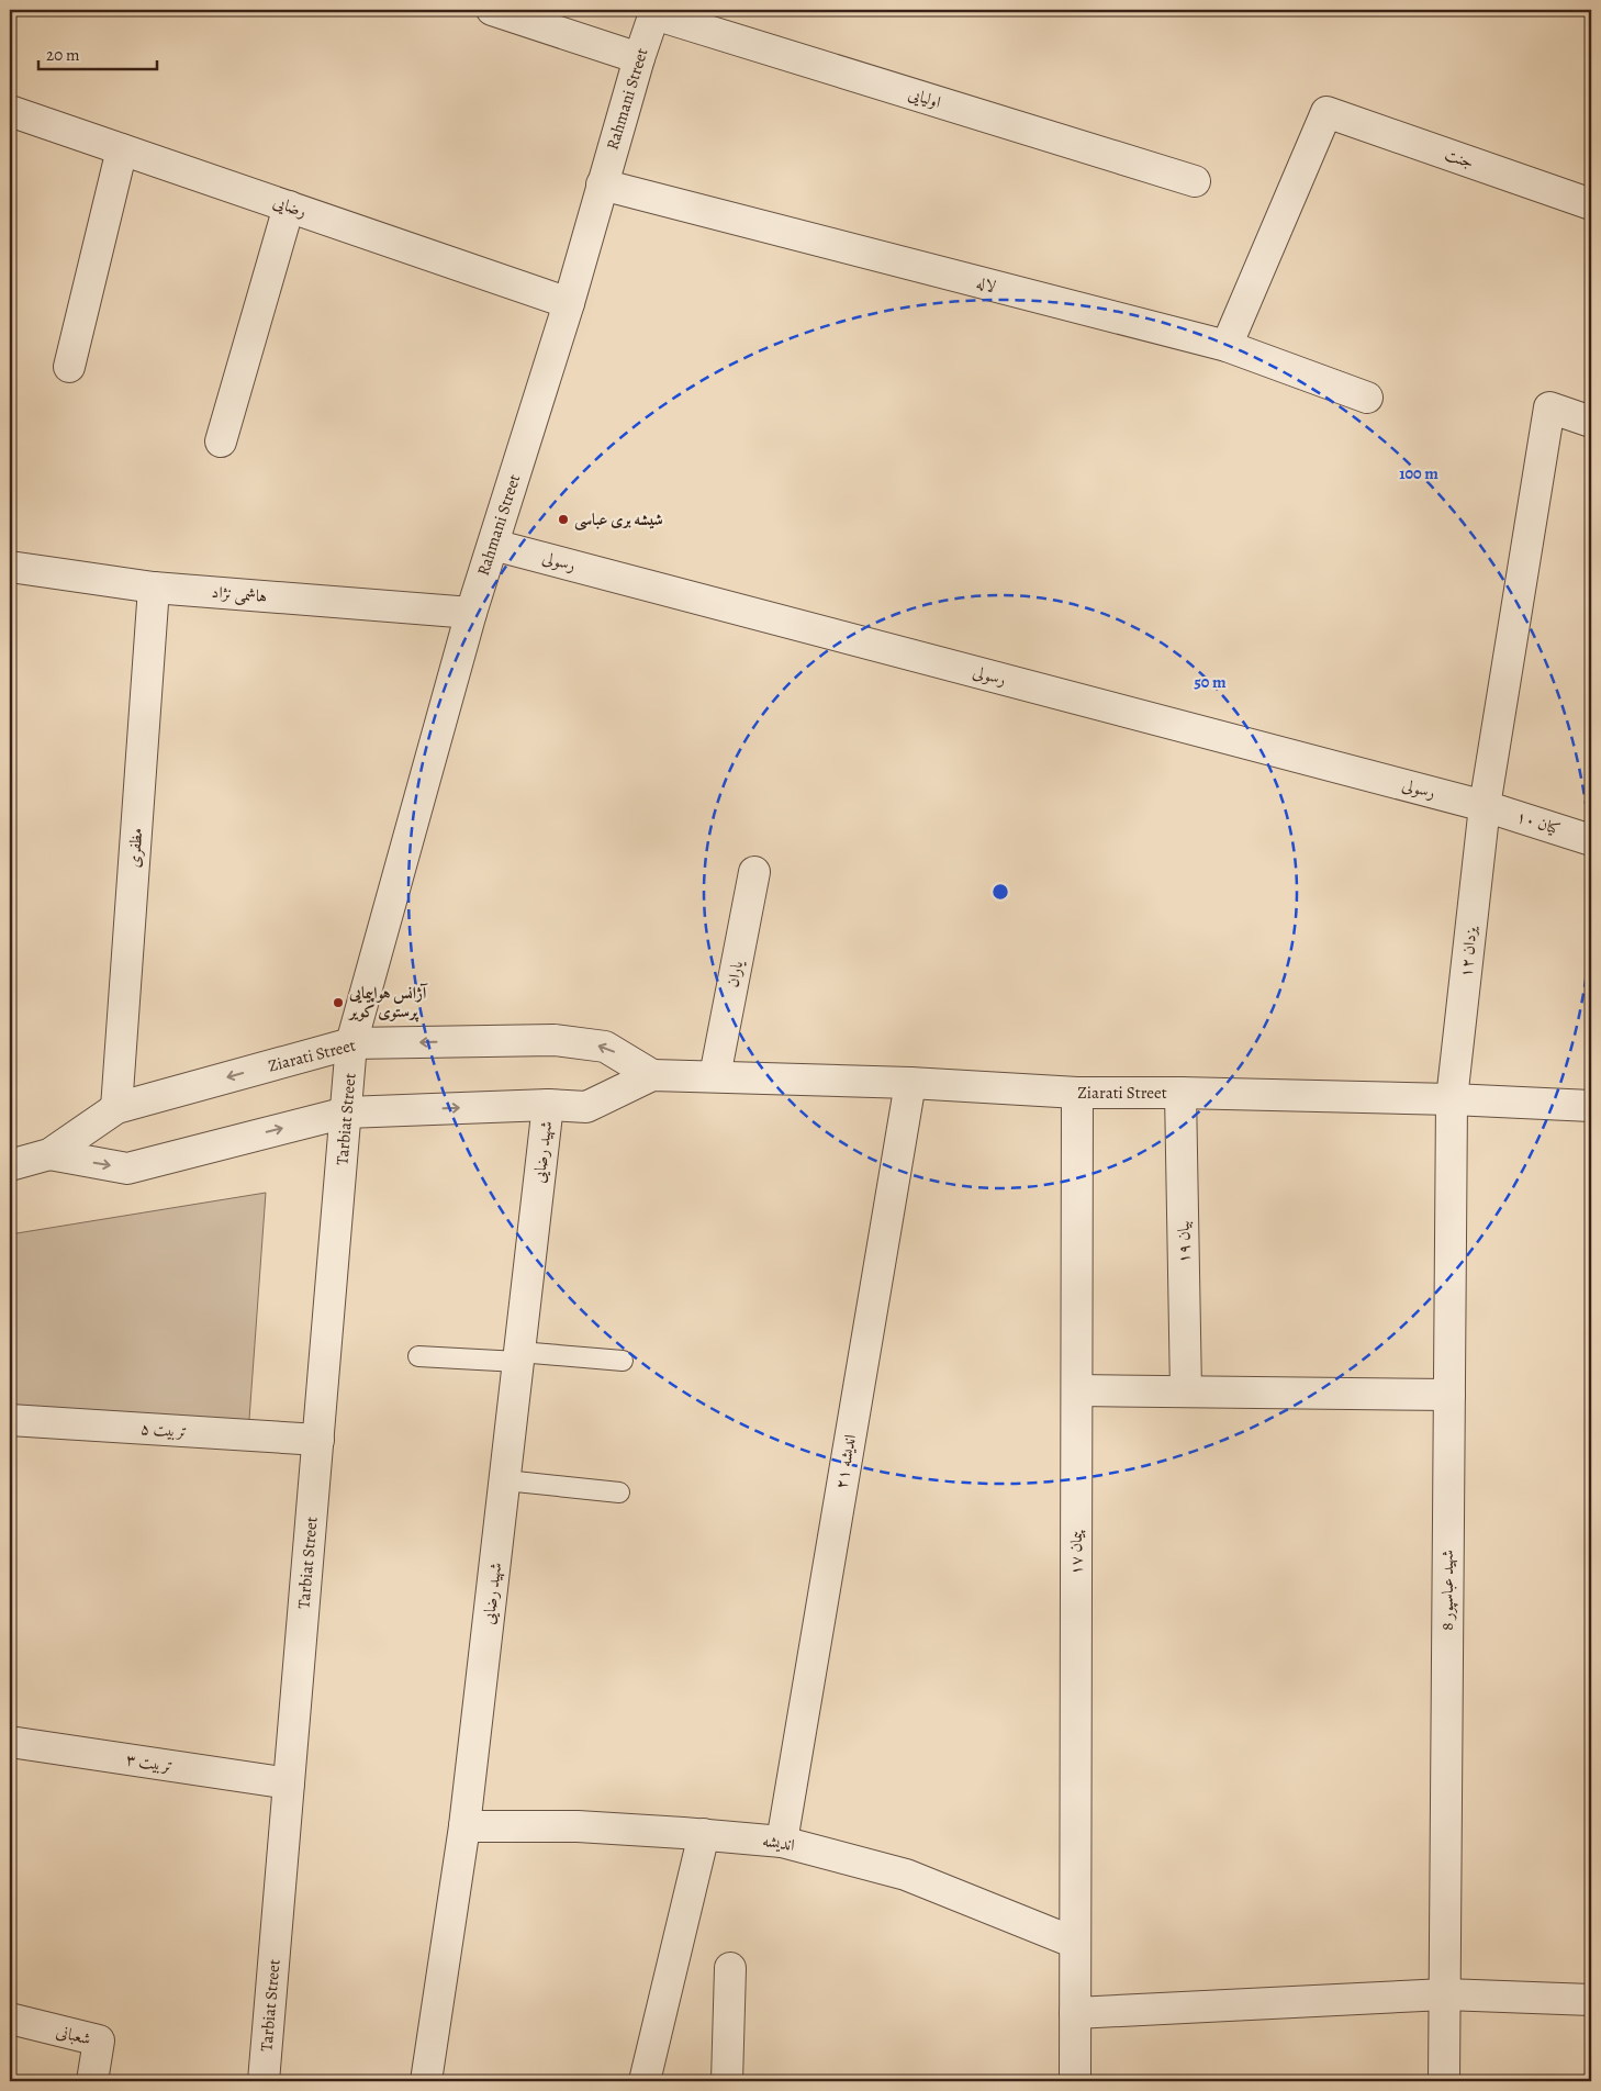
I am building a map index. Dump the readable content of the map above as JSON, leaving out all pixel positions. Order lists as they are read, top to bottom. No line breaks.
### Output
{"streets":{"street":["اولیایی","Rahmani Street","جنت","رضایی","لاله","رسولی","هاشمی نژاد","کیان ۱۰","مظفری","یزدان ۱۲","یاران","Ziarati Street","Tarbiat Street","شهید رضایی","بیان ۱۹","تربیت ۵","اندیشه ۲۱","پیمان ۱۷","شهید عباسپور 8","تربیت ۳","اندیشه","شعبانی"]},"crossings":[["اولیایی","Rahmani Street"],["Rahmani Street","رضایی"],["Rahmani Street","لاله"],["Rahmani Street","رسولی"],["Rahmani Street","هاشمی نژاد"],["Rahmani Street","Ziarati Street"],["Rahmani Street","Tarbiat Street"],["جنت","لاله"],["رسولی","کیان ۱۰"],["رسولی","یزدان ۱۲"],["هاشمی نژاد","مظفری"],["کیان ۱۰","یزدان ۱۲"],["مظفری","Ziarati Street"],["یزدان ۱۲","Ziarati Street"],["یزدان ۱۲","شهید عباسپور 8"],["یاران","Ziarati Street"],["Ziarati Street","Tarbiat Street"],["Ziarati Street","شهید رضایی"],["Ziarati Street","بیان ۱۹"],["Ziarati Street","اندیشه ۲۱"],["Ziarati Street","پیمان ۱۷"],["Ziarati Street","شهید عباسپور 8"],["Tarbiat Street","تربیت ۵"],["Tarbiat Street","تربیت ۳"],["شهید رضایی","اندیشه"],["اندیشه ۲۱","اندیشه"],["پیمان ۱۷","اندیشه"]],"places":["شیشه بری عباسی","آژانس هواپیمایی پرستوی کویر"],"scale_bar":"20 m","rings":["100 m","50 m"]}
